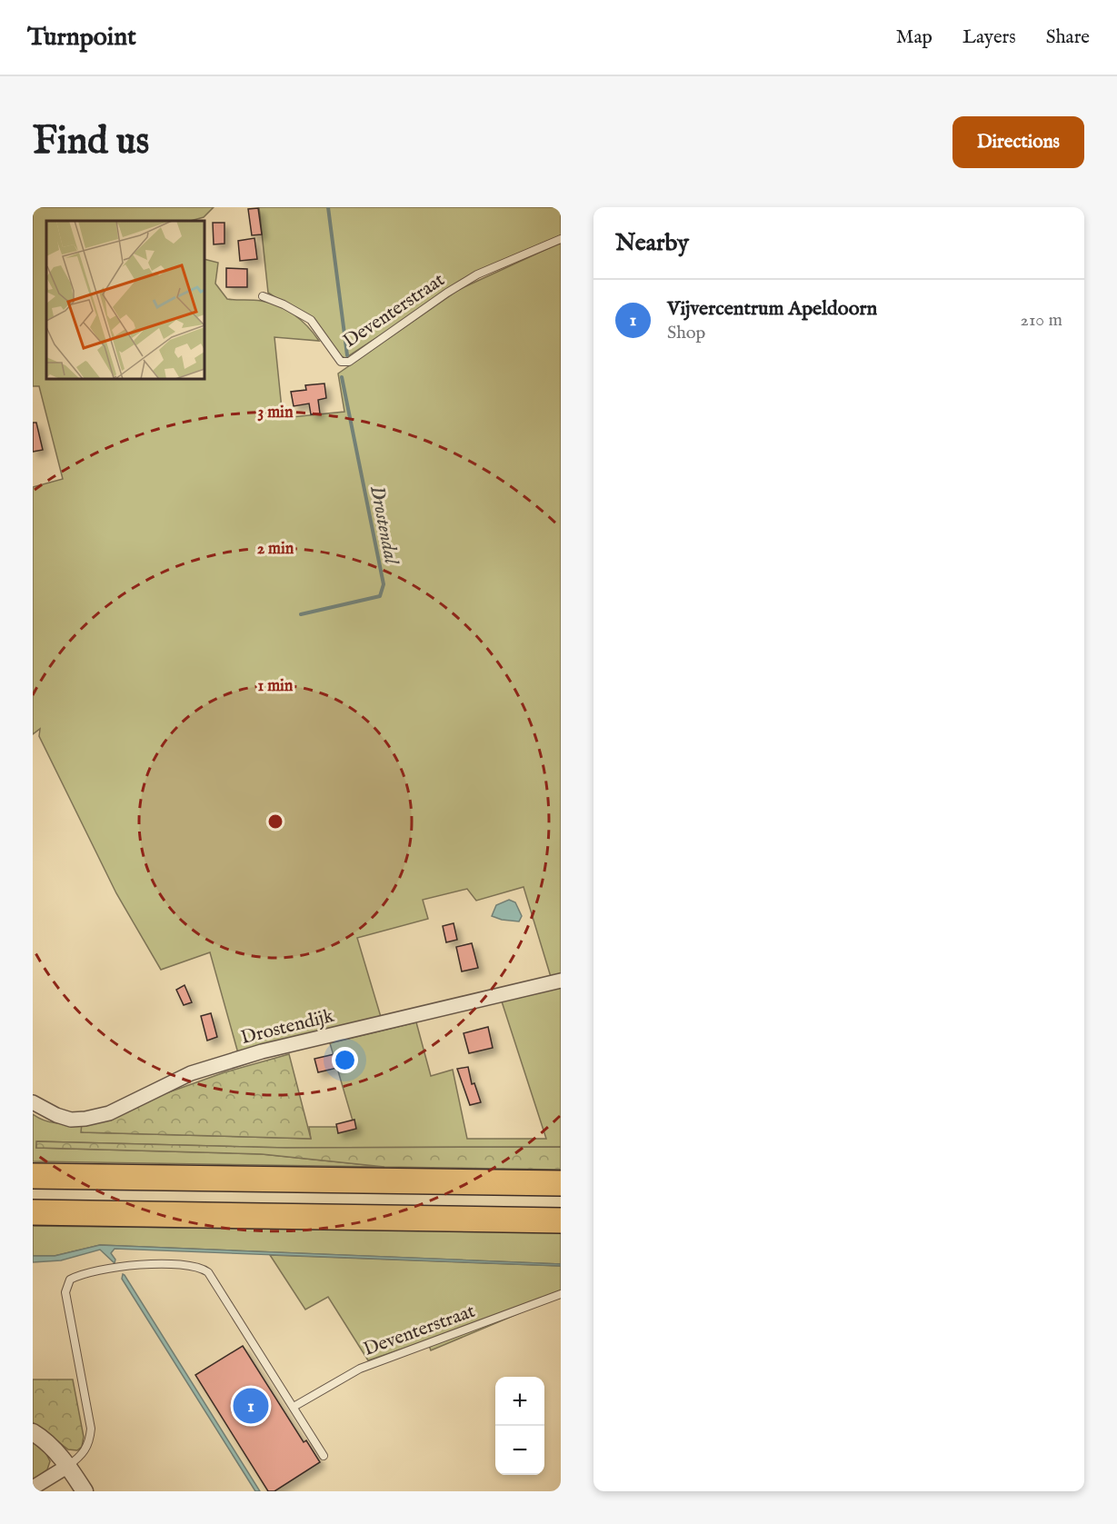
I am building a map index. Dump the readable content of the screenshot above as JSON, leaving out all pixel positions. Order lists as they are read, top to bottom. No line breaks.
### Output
{"streets":{"street":["Drostendijk"],"lane":["Deventerstraat"]},"water":["Drostendal"],"page":{"header":"Turnpoint","nav":["Map","Layers","Share"],"buttons":"Directions","title":"Find us","heading":"Nearby","list":[{"mark":"1","name":"Vijvercentrum Apeldoorn","note":"Shop","value":"210 m"}],"map_buttons":["+","−"],"pins":"1"},"rings":["3 min","2 min","1 min"]}
